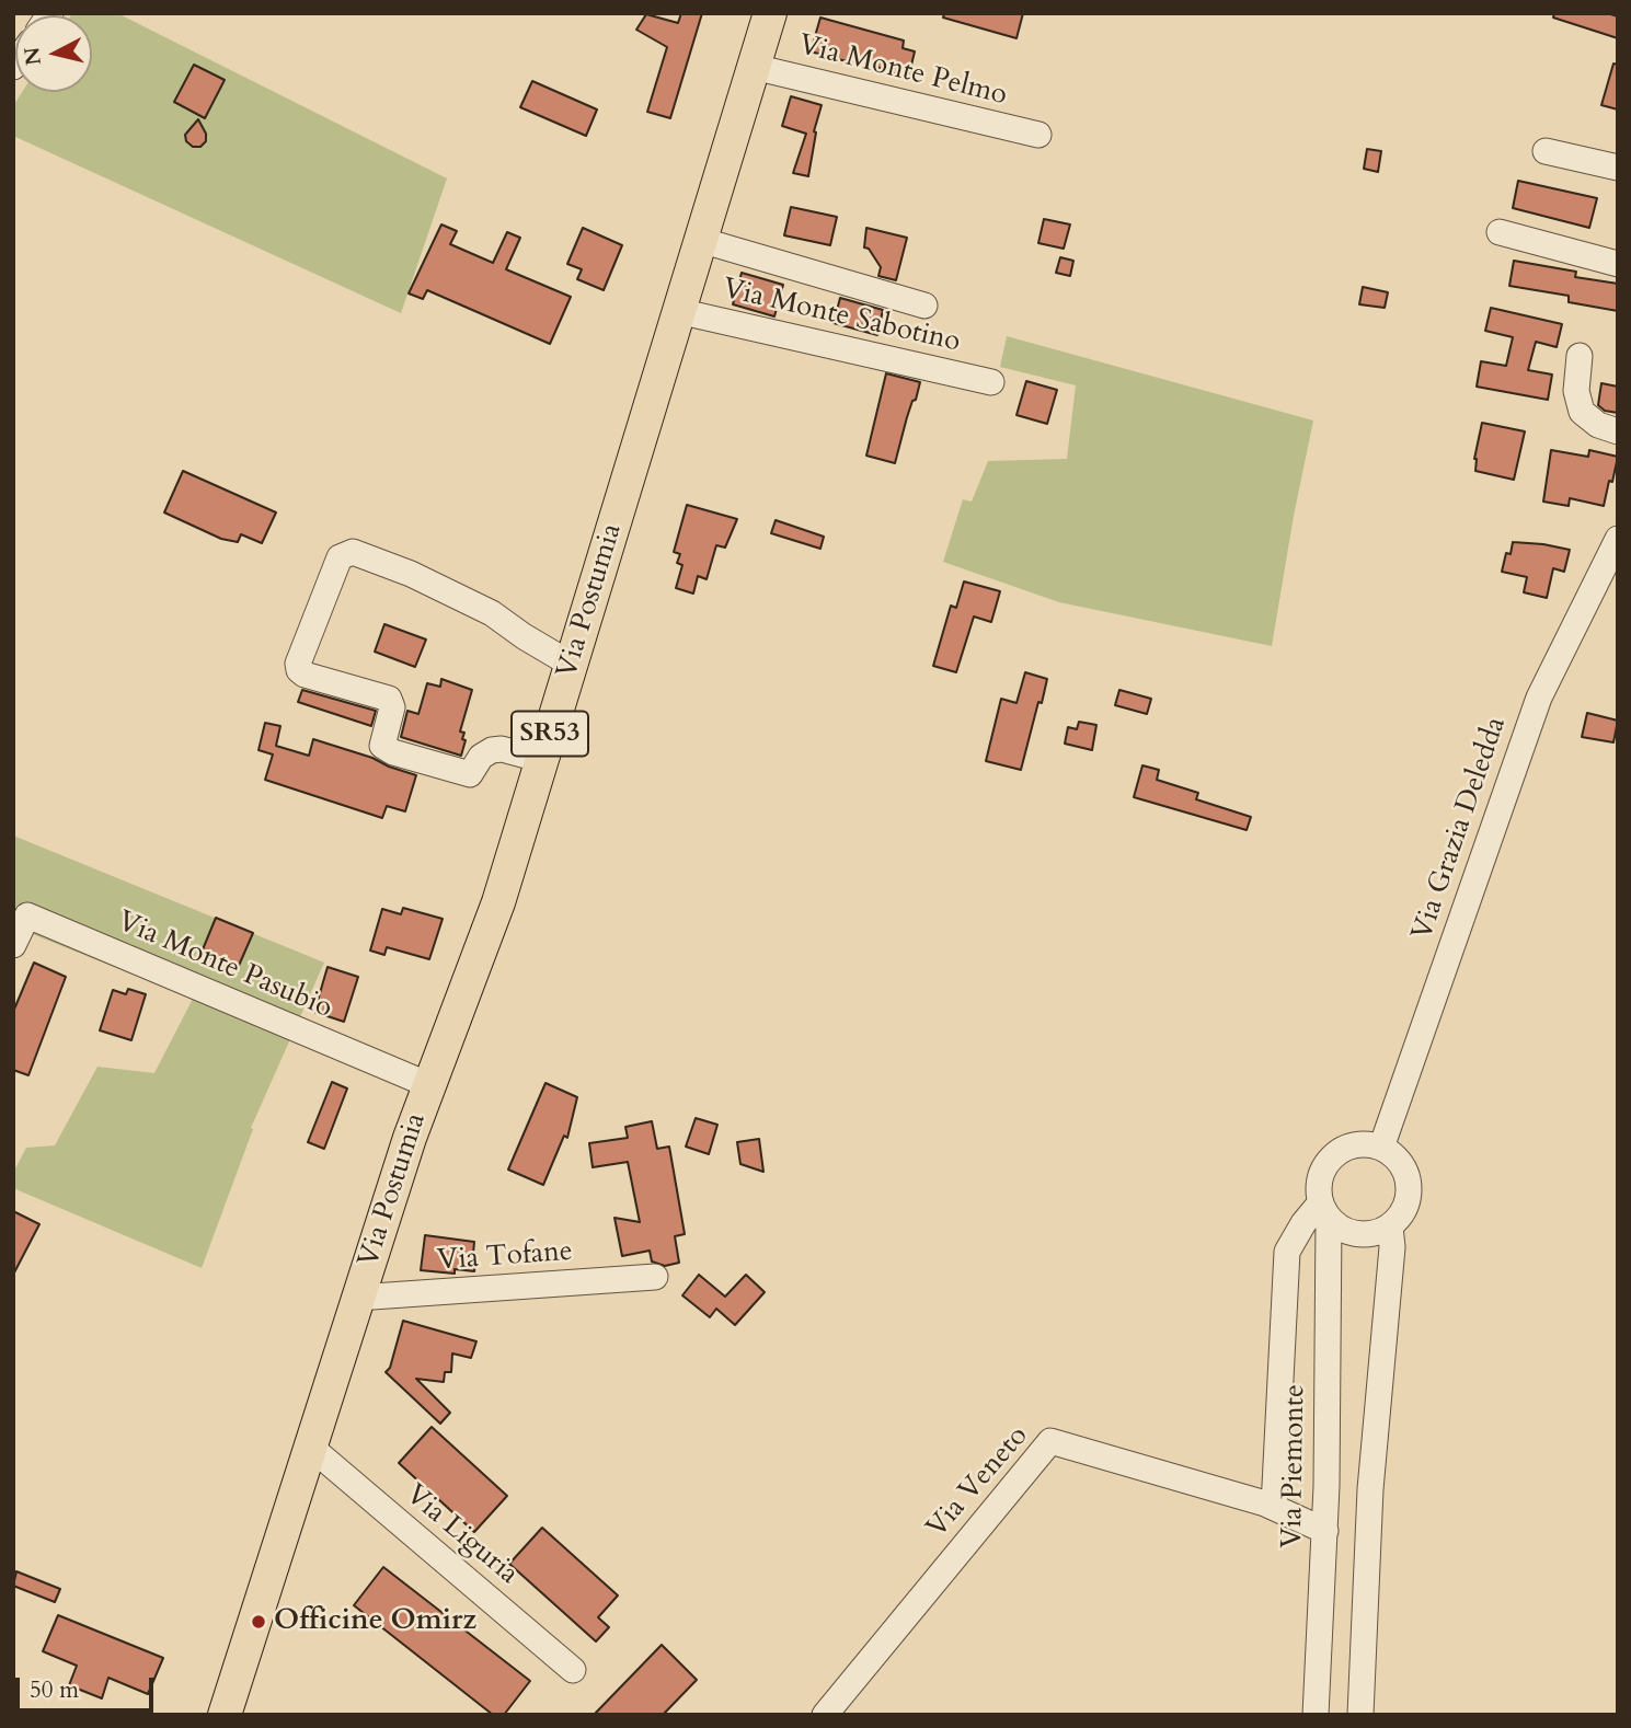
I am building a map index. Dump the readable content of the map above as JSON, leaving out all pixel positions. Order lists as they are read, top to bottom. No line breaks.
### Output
{"streets":{"main road":["Via Postumia","SR53"],"street":["Via Monte Pelmo","Via Monte Sabotino","Via Grazia Deledda","Via Monte Pasubio","Via Tofane","Via Piemonte","Via Veneto","Via Liguria"]},"crossings":[["Via Monte Pelmo","Via Postumia"],["Via Monte Sabotino","Via Postumia"],["Via Postumia","SR53"],["Via Postumia","Via Monte Pasubio"],["Via Postumia","Via Tofane"],["Via Postumia","Via Liguria"],["SR53","Via Liguria"],["Via Grazia Deledda","Via Piemonte"],["Via Piemonte","Via Veneto"]],"places":["Officine Omirz"],"scale_bar":"50 m","north":"left"}
